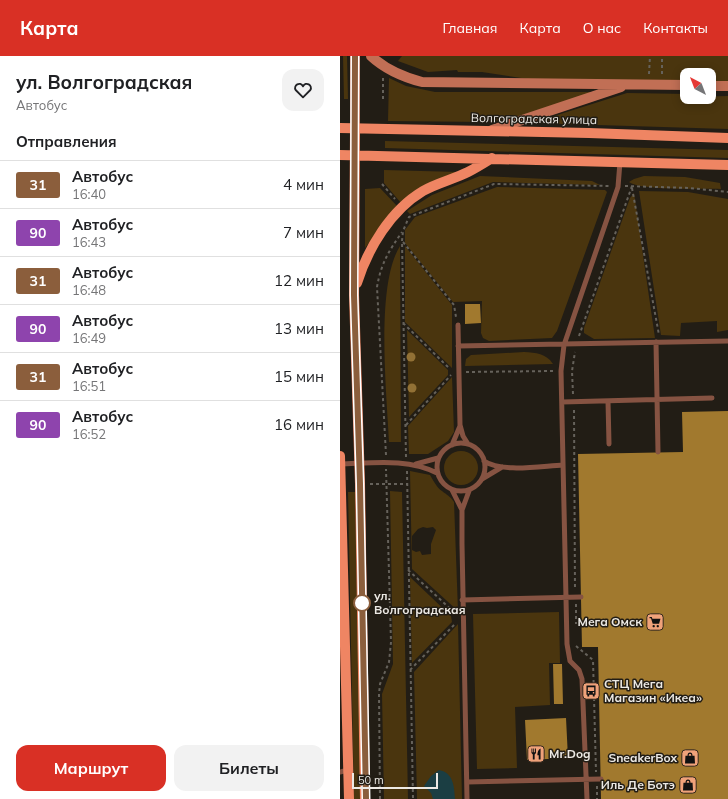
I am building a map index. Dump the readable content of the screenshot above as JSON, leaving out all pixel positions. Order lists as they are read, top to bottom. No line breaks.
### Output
{"streets":{"main road":["Волгоградская улица"]},"places":{"other":["ул. Волгоградская"],"supermarket":["Мега Омск"],"bus stop":["СТЦ Мега Магазин «Икеа»"],"restaurant":["Mr.Dog"],"shop":["SneakerBox","Иль Де Ботэ"]},"lines":["bus line 31"],"scale_bar":"50 m","north":"top left","page":{"header":"Карта","nav":["Главная","Карта","О нас","Контакты"],"heading":[["ул. Волгоградская","Автобус"],"Отправления"],"list":[{"mark":"31","name":"Автобус","note":"16:40","value":"4 мин"},{"mark":"90","name":"Автобус","note":"16:43","value":"7 мин"},{"mark":"31","name":"Автобус","note":"16:48","value":"12 мин"},{"mark":"90","name":"Автобус","note":"16:49","value":"13 мин"},{"mark":"31","name":"Автобус","note":"16:51","value":"15 мин"},{"mark":"90","name":"Автобус","note":"16:52","value":"16 мин"}],"buttons":["Маршрут","Билеты"],"scale":"50 m"}}
